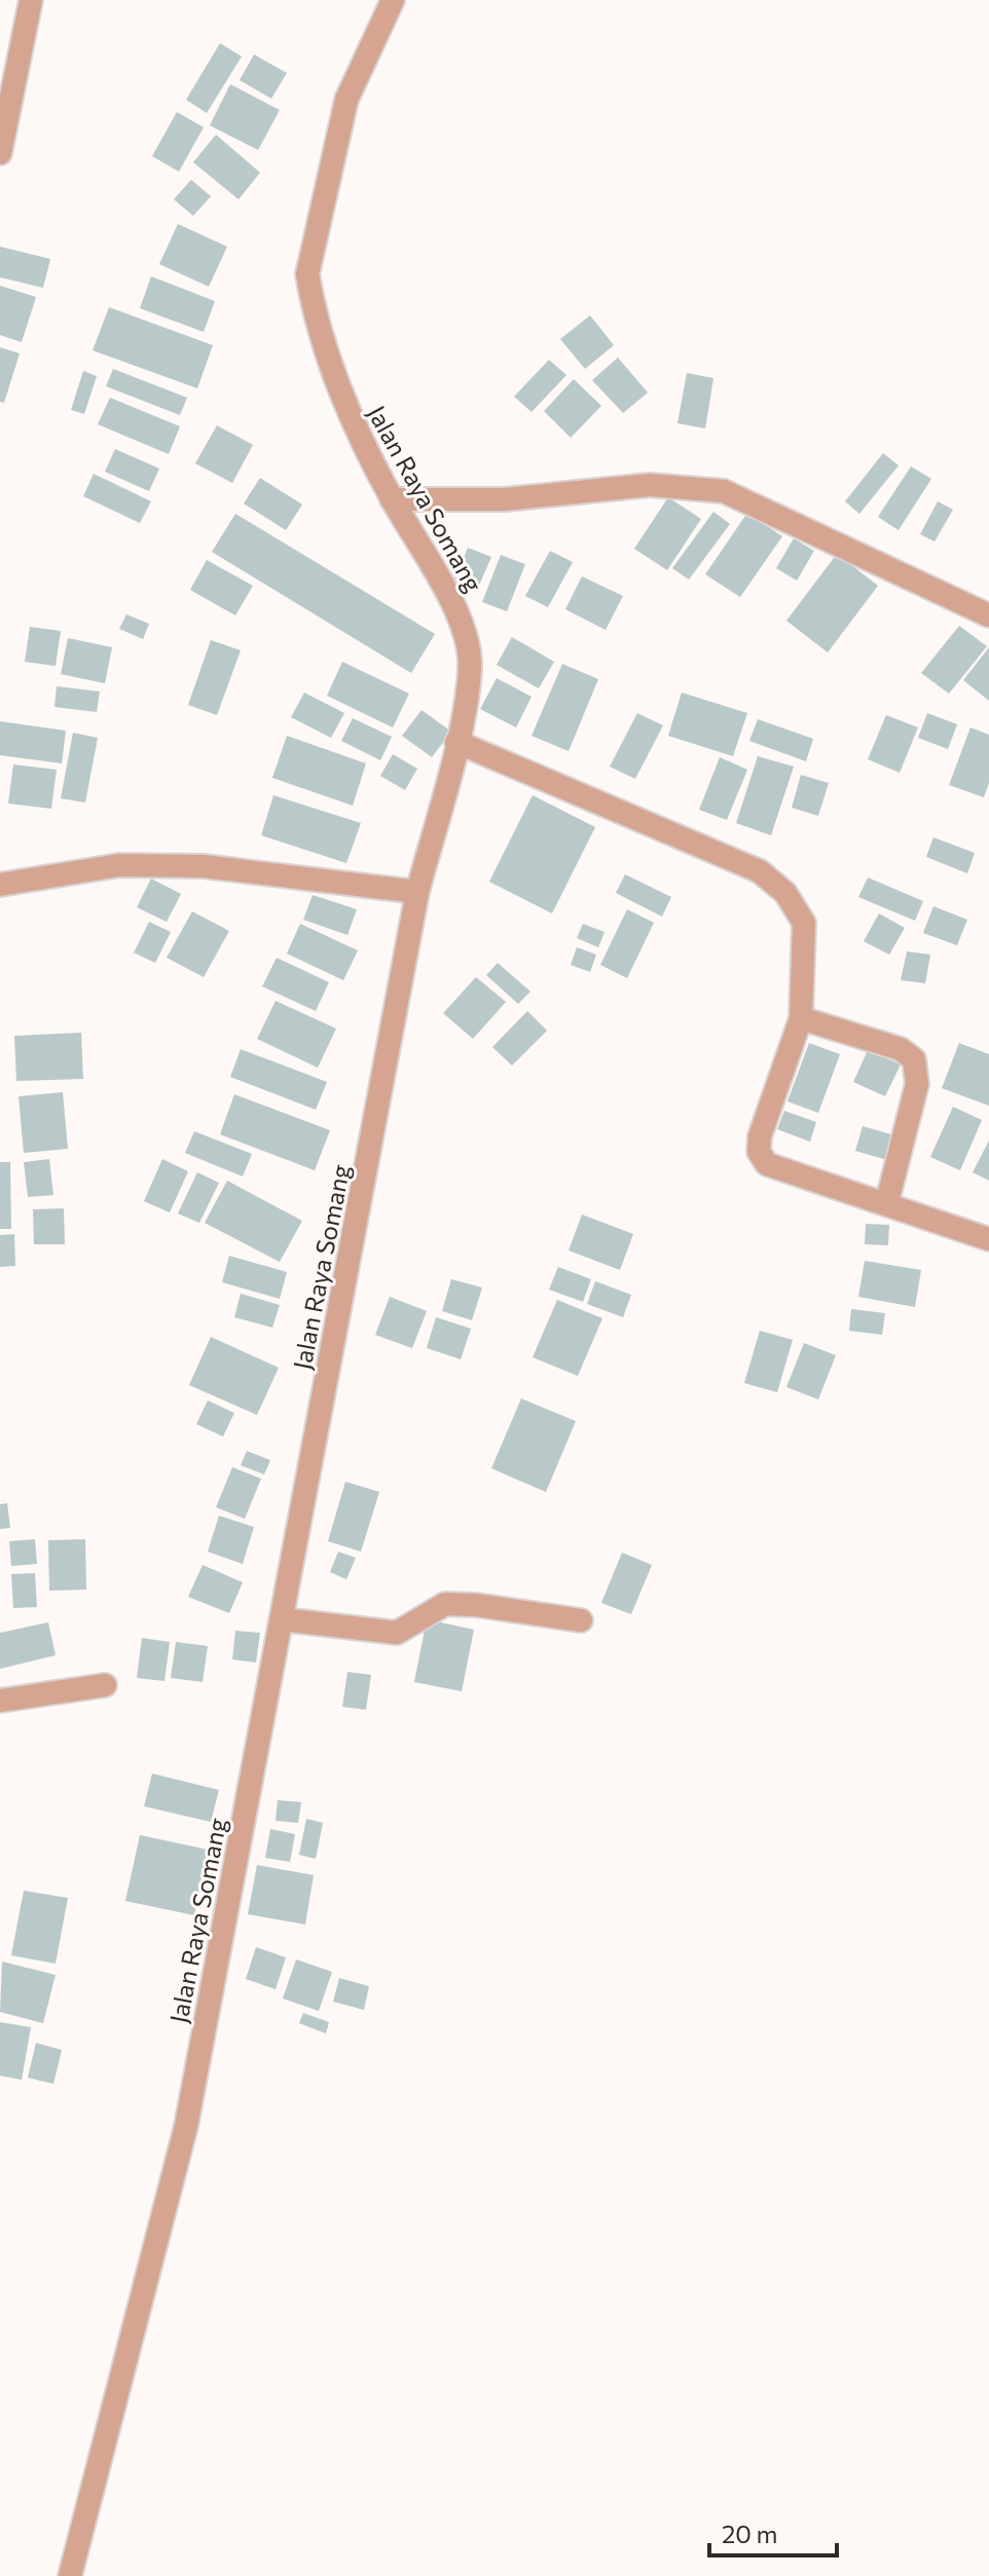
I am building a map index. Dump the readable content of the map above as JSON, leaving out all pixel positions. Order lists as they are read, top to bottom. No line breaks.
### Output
{"streets":{"street":["Jalan Raya Somang"]},"scale_bar":"20 m"}
